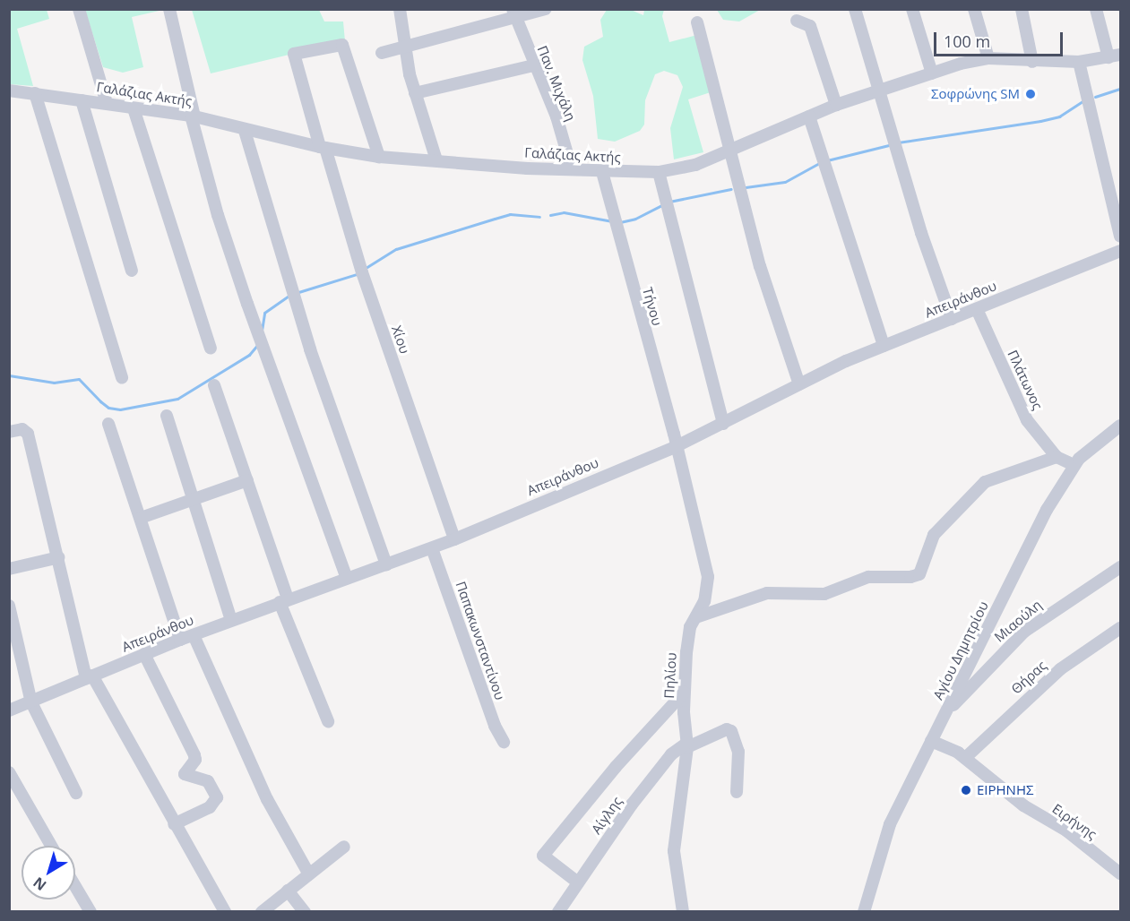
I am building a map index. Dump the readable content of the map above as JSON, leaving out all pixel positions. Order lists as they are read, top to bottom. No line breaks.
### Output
{"streets":{"street":["Παν. Μιχάλη","Γαλάζιας Ακτής","Απειράνθου","Τήνου","Χίου","Πλάτωνος","Μιαούλη","Παπακωνσταντίνου","Αγίου Δημητρίου","Πηλίου","Θήρας","Αίγλης","Ειρήνης"]},"crossings":[["Παν. Μιχάλη","Γαλάζιας Ακτής"],["Γαλάζιας Ακτής","Τήνου"],["Γαλάζιας Ακτής","Χίου"],["Απειράνθου","Τήνου"],["Απειράνθου","Χίου"],["Απειράνθου","Πλάτωνος"],["Απειράνθου","Παπακωνσταντίνου"],["Απειράνθου","Πηλίου"],["Τήνου","Πηλίου"],["Μιαούλη","Αγίου Δημητρίου"],["Αγίου Δημητρίου","Ειρήνης"],["Πηλίου","Αίγλης"],["Θήρας","Ειρήνης"]],"places":["Σοφρώνης SM","ΕΙΡΗΝΗΣ"],"scale_bar":"100 m","north":"bottom left"}
